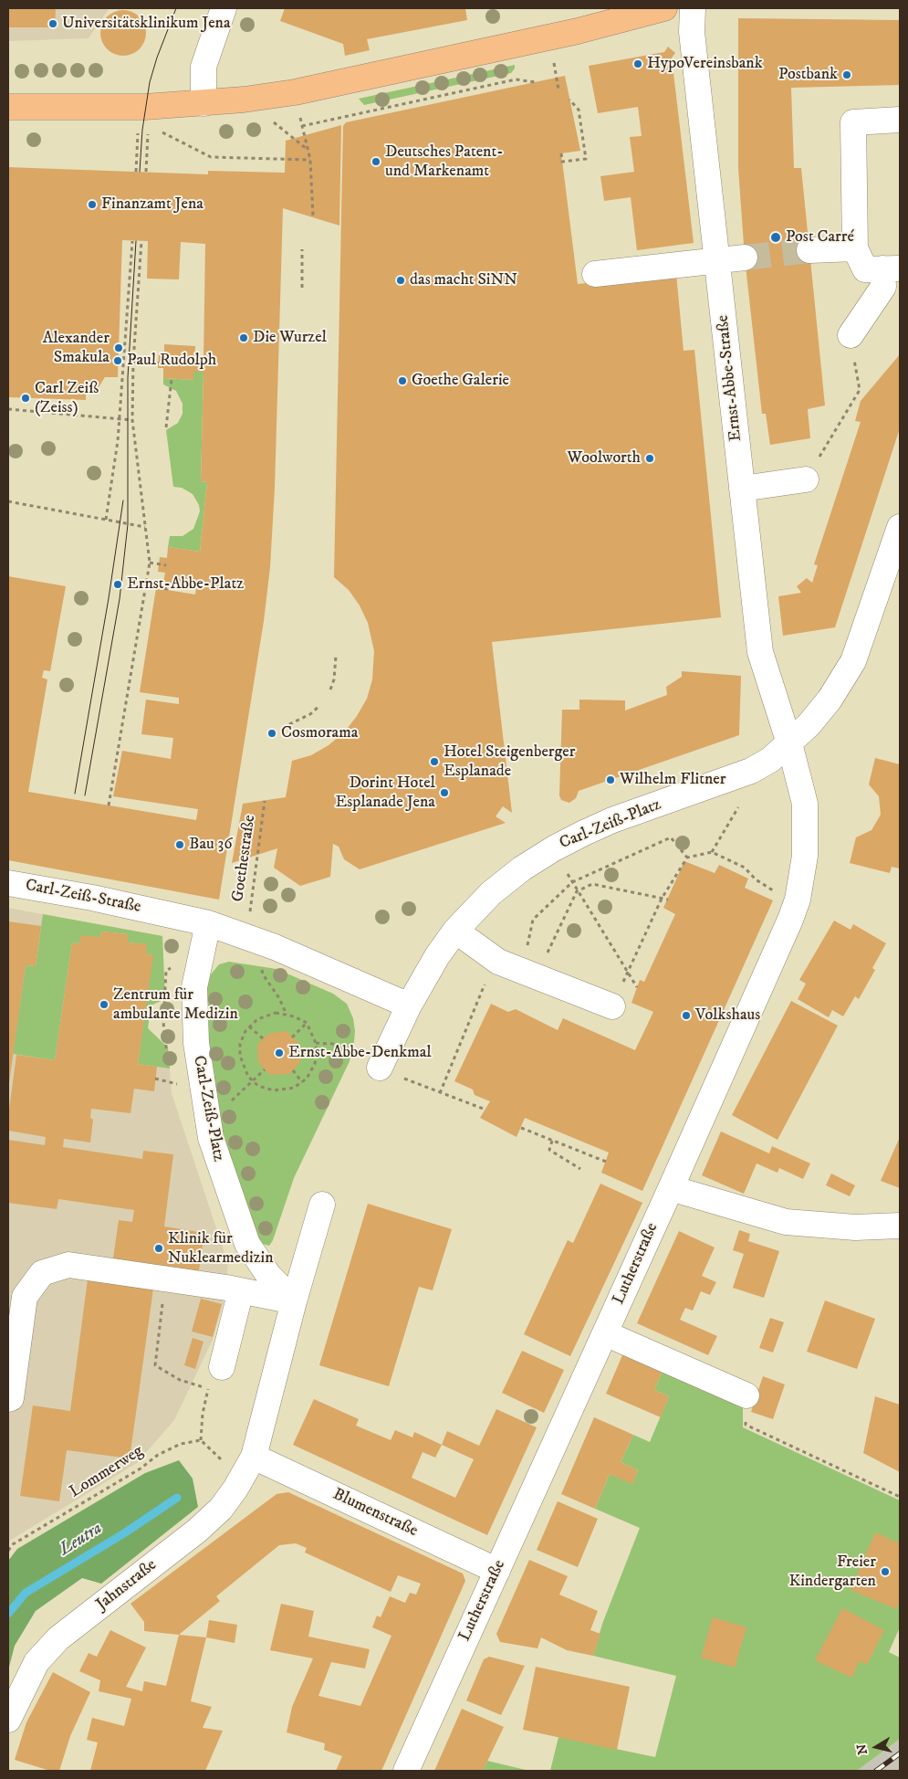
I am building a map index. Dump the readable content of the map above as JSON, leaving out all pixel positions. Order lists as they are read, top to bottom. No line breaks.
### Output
{"streets":{"street":["Ernst-Abbe-Straße","Carl-Zeiß-Platz","Carl-Zeiß-Straße","Lutherstraße","Blumenstraße","Jahnstraße"],"path":["Goethestraße","Lommerweg"]},"crossings":[["Ernst-Abbe-Straße","Carl-Zeiß-Platz"],["Ernst-Abbe-Straße","Lutherstraße"],["Carl-Zeiß-Platz","Carl-Zeiß-Straße"],["Carl-Zeiß-Platz","Lutherstraße"],["Lutherstraße","Blumenstraße"],["Blumenstraße","Jahnstraße"]],"water":["Leutra"],"places":["Universitätsklinikum Jena","HypoVereinsbank","Postbank","Deutsches Patent- und Markenamt","Finanzamt Jena","Post Carré","das macht SiNN","Die Wurzel","Alexander Smakula","Paul Rudolph","Goethe Galerie","Carl Zeiß (Zeiss)","Woolworth","Ernst-Abbe-Platz","Cosmorama","Hotel Steigenberger Esplanade","Wilhelm Flitner","Dorint Hotel Esplanade Jena","Bau 36","Zentrum für ambulante Medizin","Volkshaus","Ernst-Abbe-Denkmal","Klinik für Nuklearmedizin","Freier Kindergarten"],"north":"left"}
